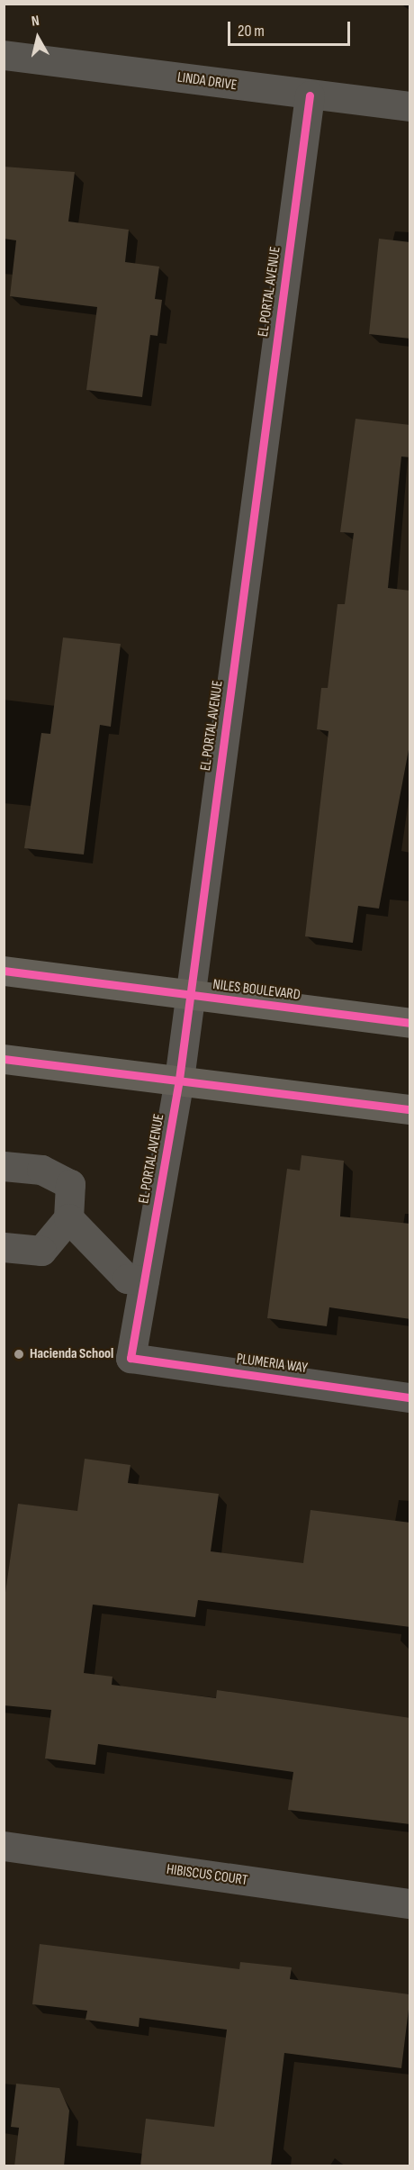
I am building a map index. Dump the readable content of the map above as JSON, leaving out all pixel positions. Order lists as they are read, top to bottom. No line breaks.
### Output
{"streets":{"main road":["NILES BOULEVARD"],"street":["LINDA DRIVE","EL PORTAL AVENUE","PLUMERIA WAY","HIBISCUS COURT"]},"crossings":[["LINDA DRIVE","EL PORTAL AVENUE"],["EL PORTAL AVENUE","NILES BOULEVARD"],["EL PORTAL AVENUE","PLUMERIA WAY"]],"places":["Hacienda School"],"scale_bar":"20 m","north":"top"}
